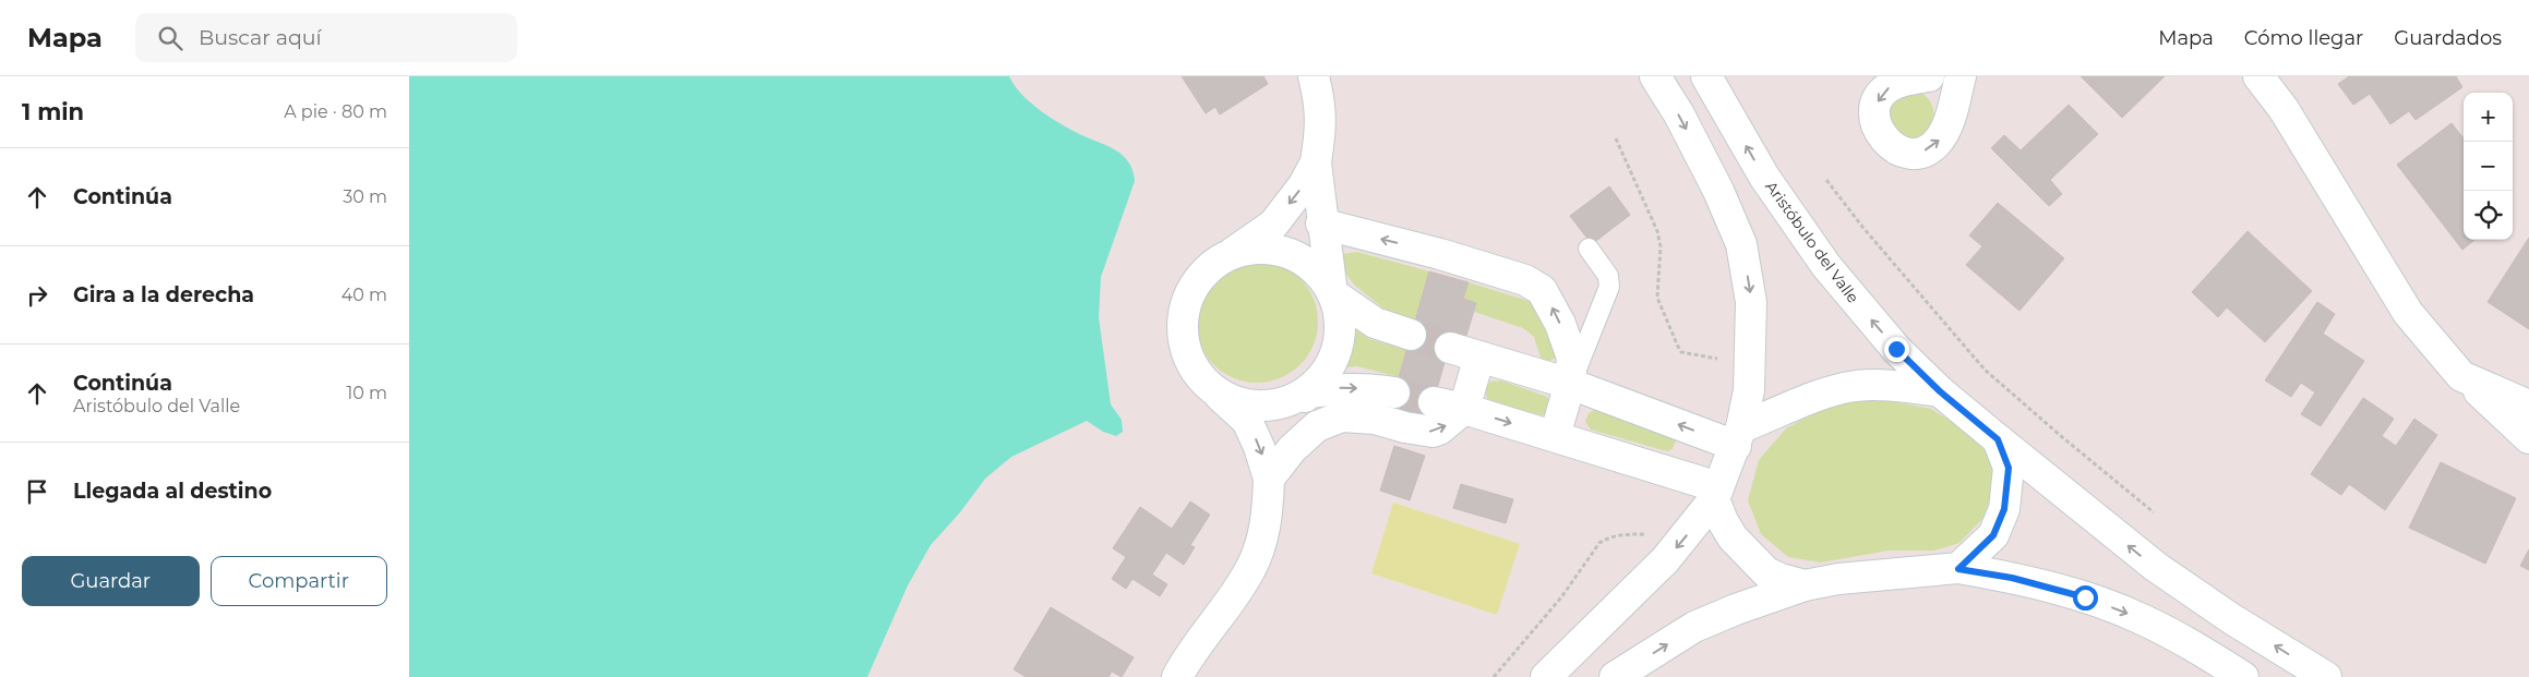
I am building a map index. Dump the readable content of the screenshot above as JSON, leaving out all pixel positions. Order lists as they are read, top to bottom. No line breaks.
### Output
{"streets":{"street":["Aristóbulo del Valle"]},"page":{"header":"Mapa","search":"Buscar aquí","nav":["Mapa","Cómo llegar","Guardados"],"heading":["1 min","A pie · 80 m"],"map_buttons":["+","−"],"list":[["Continúa","30 m"],["Gira a la derecha","40 m"],["Continúa","Aristóbulo del Valle","10 m"],"Llegada al destino"],"buttons":["Guardar","Compartir"]}}
